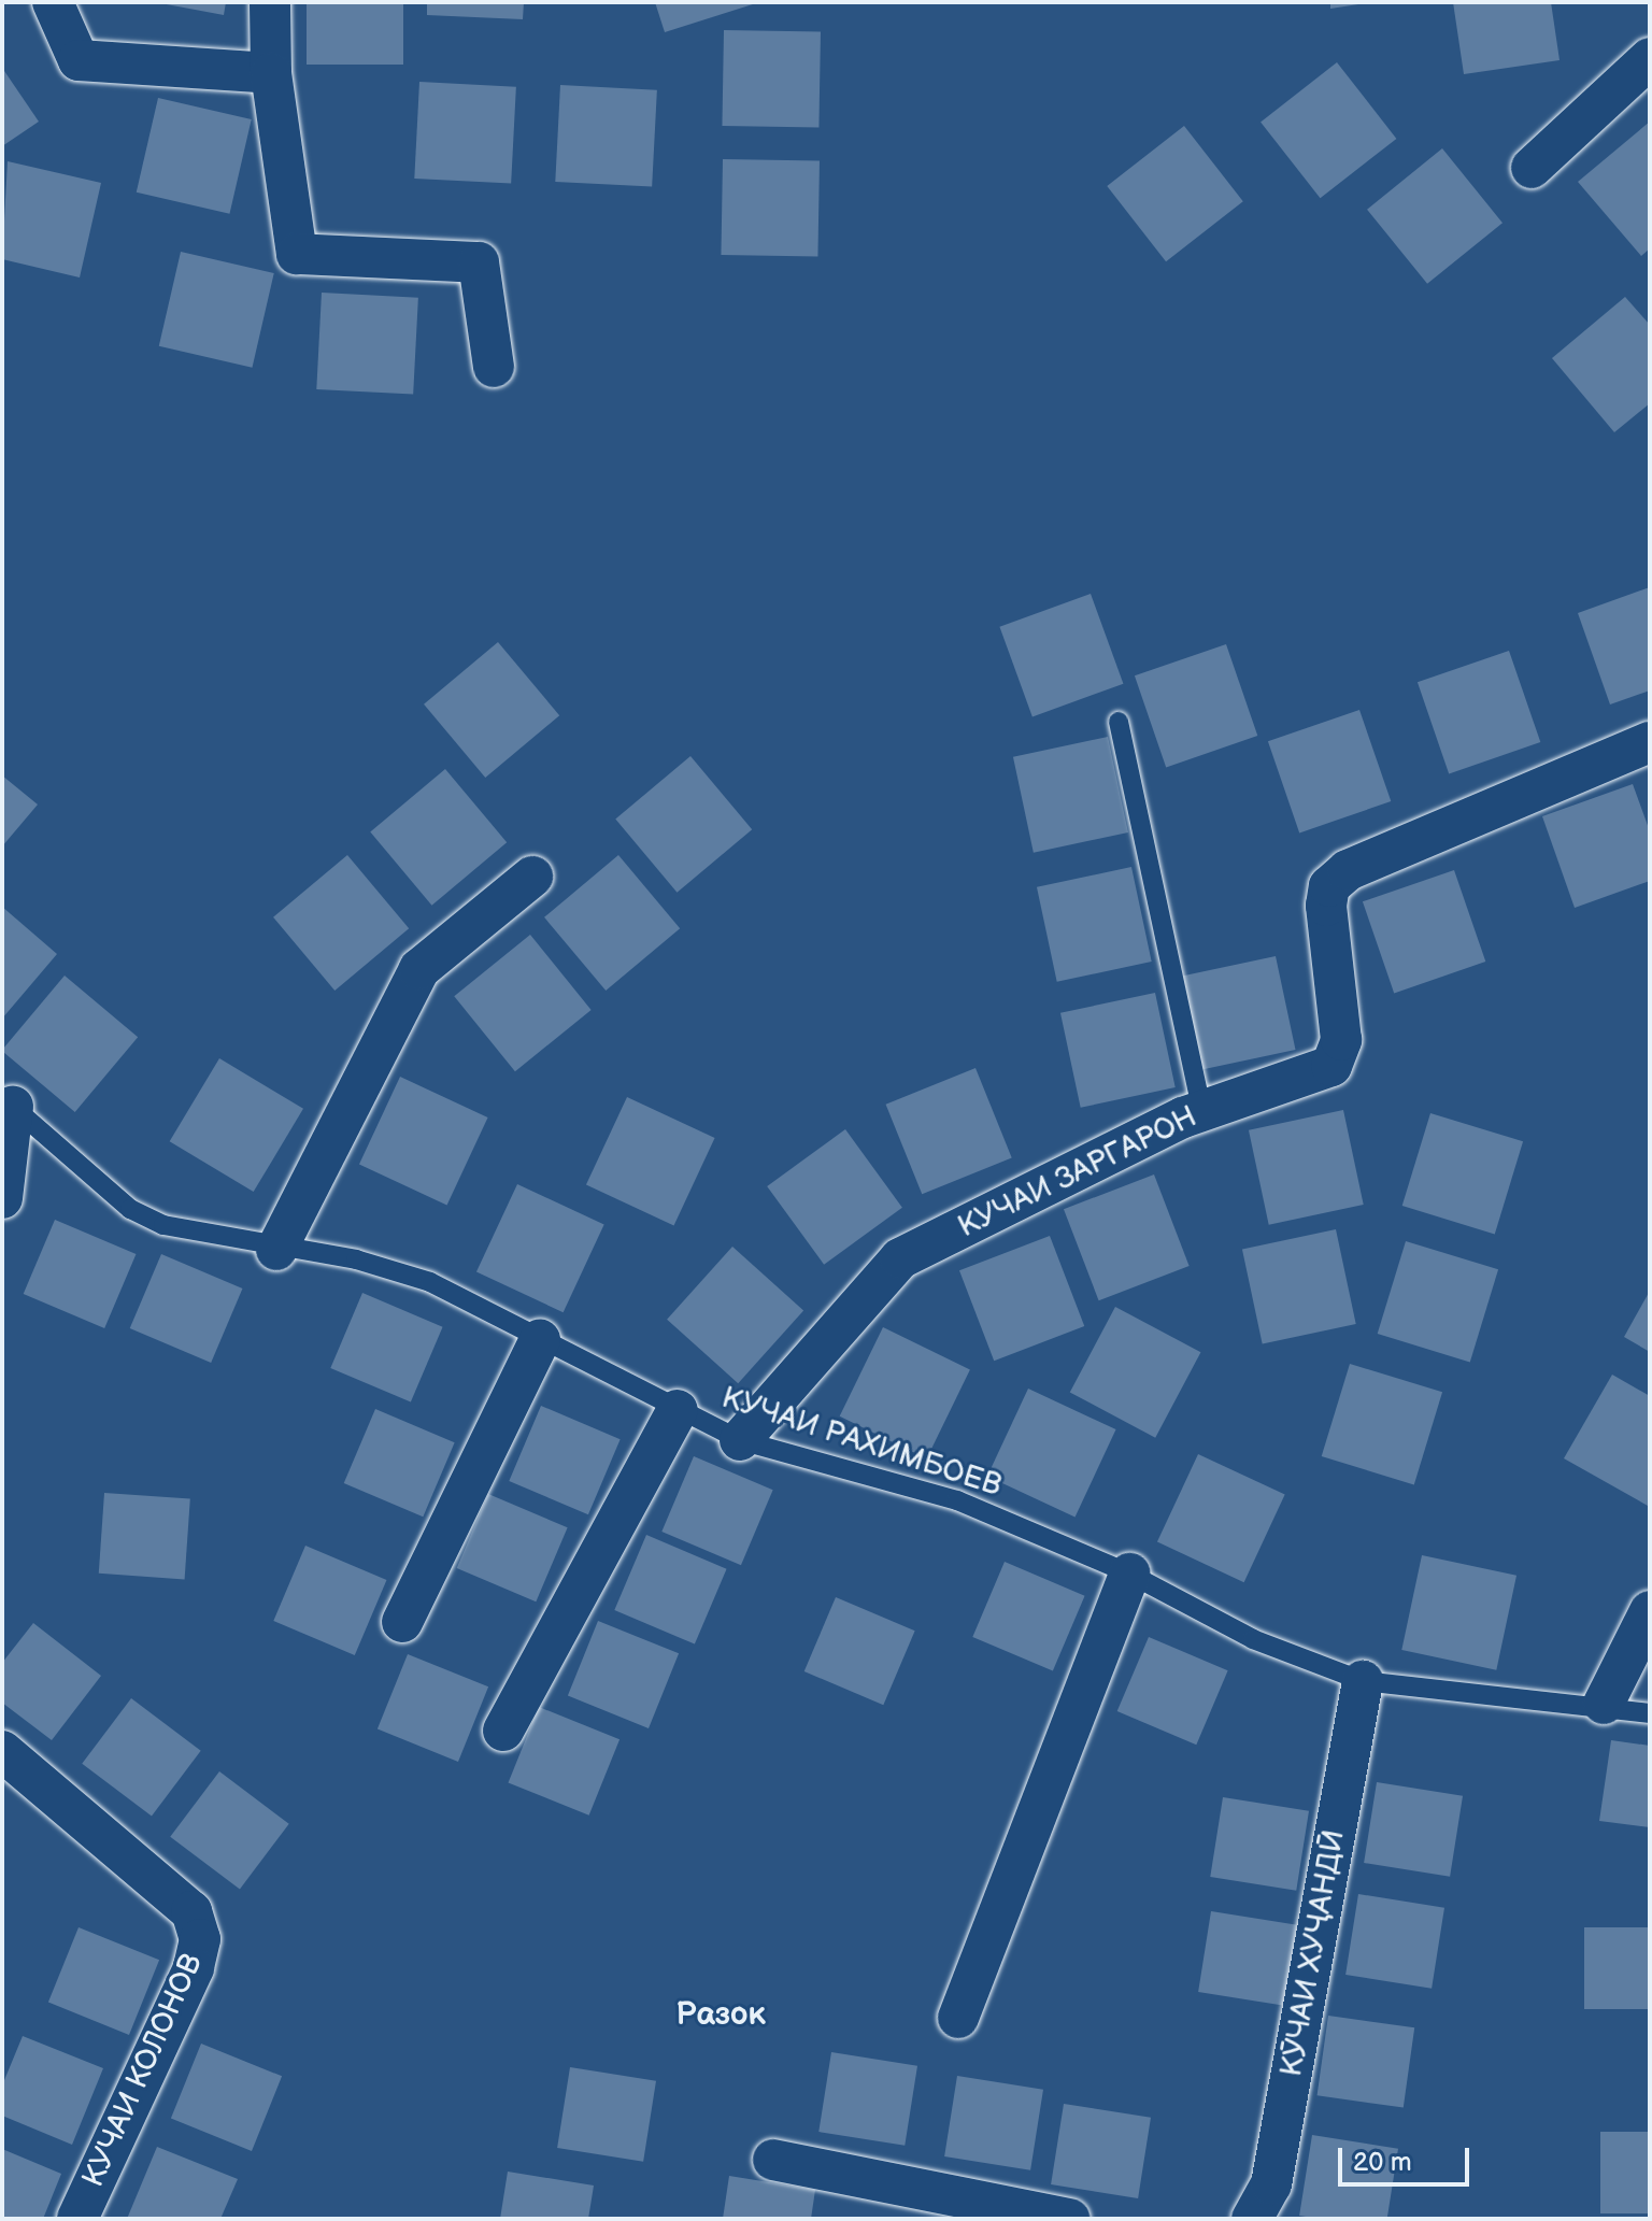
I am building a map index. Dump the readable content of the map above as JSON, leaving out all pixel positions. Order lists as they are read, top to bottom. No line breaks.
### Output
{"streets":{"street":["КУЧАИ ЗАРГАРОН","КӮЧАИ ХУҶАНДӢ","КУЧАИ КОЛОНОВ"],"lane":["КУЧАИ РАХИМБОЕВ"]},"crossings":[["КУЧАИ ЗАРГАРОН","КУЧАИ РАХИМБОЕВ"],["КУЧАИ РАХИМБОЕВ","КӮЧАИ ХУҶАНДӢ"]],"districts":["Разок"],"scale_bar":"20 m"}
